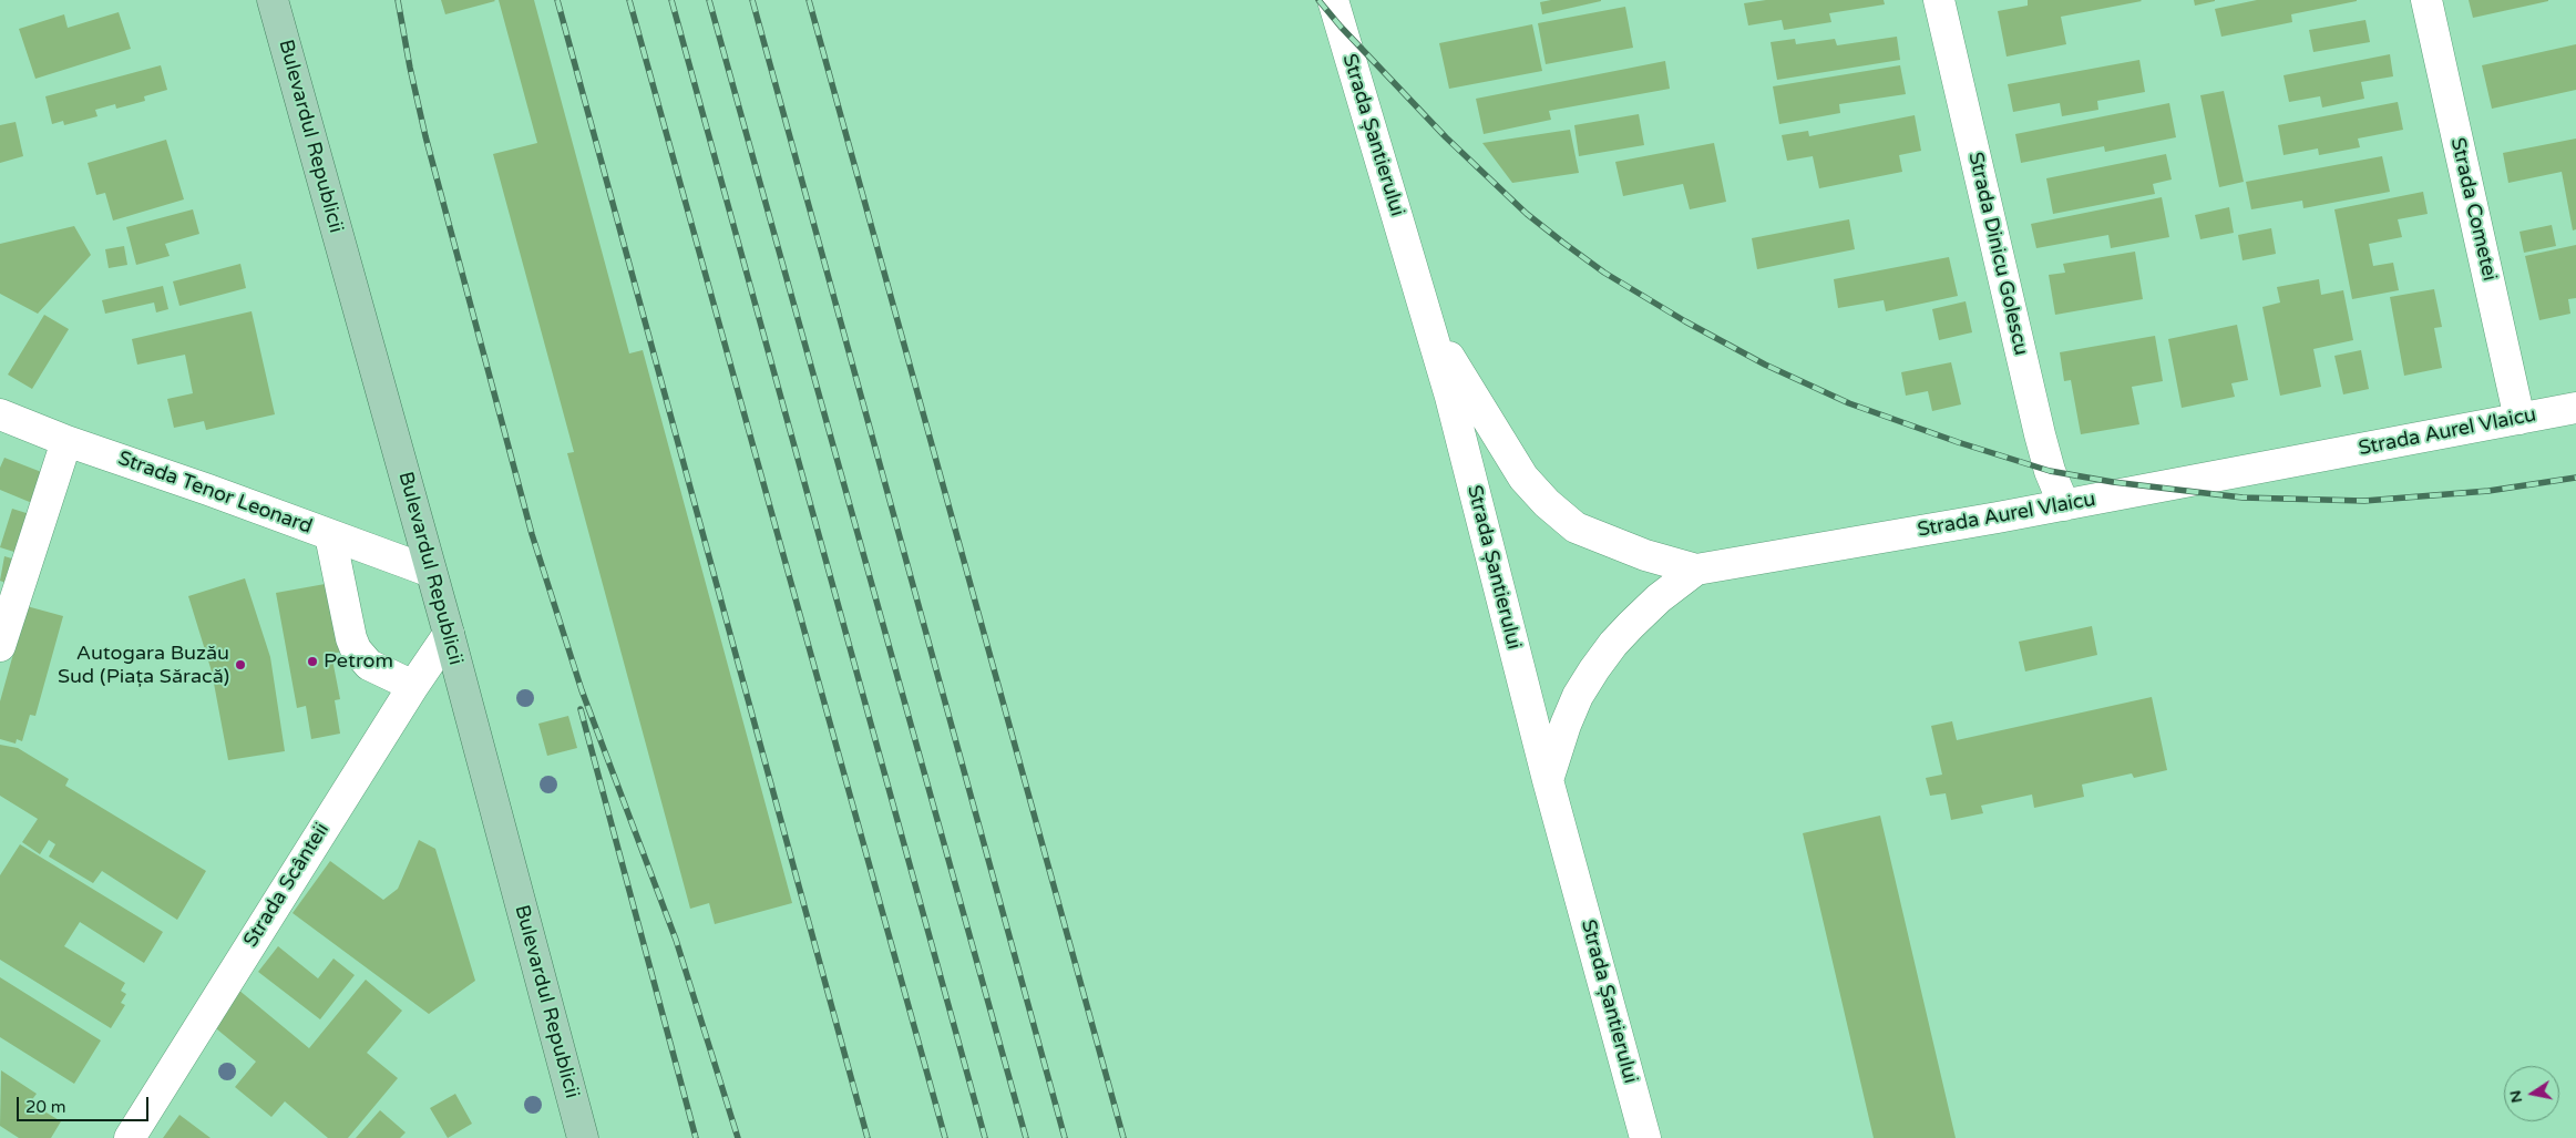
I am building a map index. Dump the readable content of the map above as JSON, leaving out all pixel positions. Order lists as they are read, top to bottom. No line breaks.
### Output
{"streets":{"main road":["Bulevardul Republicii"],"street":["Strada Șantierului","Strada Cometei","Strada Dinicu Golescu","Strada Aurel Vlaicu","Strada Tenor Leonard","Strada Scânteii"]},"crossings":[["Strada Șantierului","Strada Aurel Vlaicu"],["Bulevardul Republicii","Strada Tenor Leonard"],["Bulevardul Republicii","Strada Scânteii"],["Strada Cometei","Strada Aurel Vlaicu"],["Strada Dinicu Golescu","Strada Aurel Vlaicu"]],"places":["Petrom","Autogara Buzău Sud (Piața Săracă)"],"scale_bar":"20 m","north":"left"}
